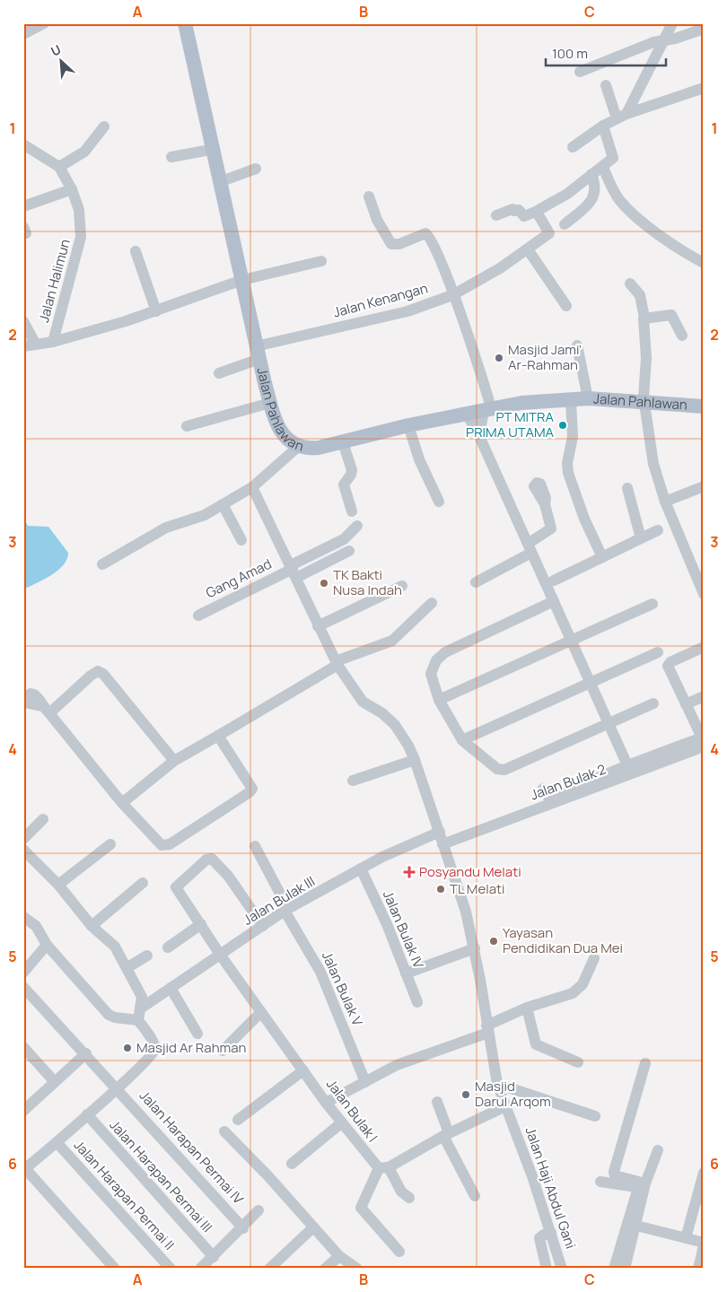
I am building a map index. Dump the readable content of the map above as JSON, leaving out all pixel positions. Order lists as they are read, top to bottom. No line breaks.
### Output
{"streets":{"main road":["Jalan Pahlawan"],"street":["Jalan Halimun","Jalan Kenangan","Gang Amad","Jalan Bulak 2","Jalan Bulak III","Jalan Bulak IV","Jalan Bulak V","Jalan Bulak I","Jalan Harapan Permai IV","Jalan Harapan Permai III","Jalan Haji Abdul Gani","Jalan Harapan Permai II"]},"crossings":[["Jalan Kenangan","Jalan Pahlawan"],["Gang Amad","Jalan Haji Abdul Gani"],["Jalan Bulak 2","Jalan Haji Abdul Gani"],["Jalan Bulak III","Jalan Bulak IV"],["Jalan Bulak III","Jalan Bulak V"],["Jalan Bulak III","Jalan Bulak I"],["Jalan Bulak III","Jalan Haji Abdul Gani"]],"places":{"other":["Masjid Jami' Ar-Rahman","PT MITRA PRIMA UTAMA","TK Bakti Nusa Indah","TL Melati","Yayasan Pendidikan Dua Mei","Masjid Ar Rahman","Masjid Darul Arqom"],"health":["Posyandu Melati"]},"scale_bar":"100 m","north":"top left","grid":{"columns":["A","B","C"],"rows":["1","2","3","4","5","6"]}}
